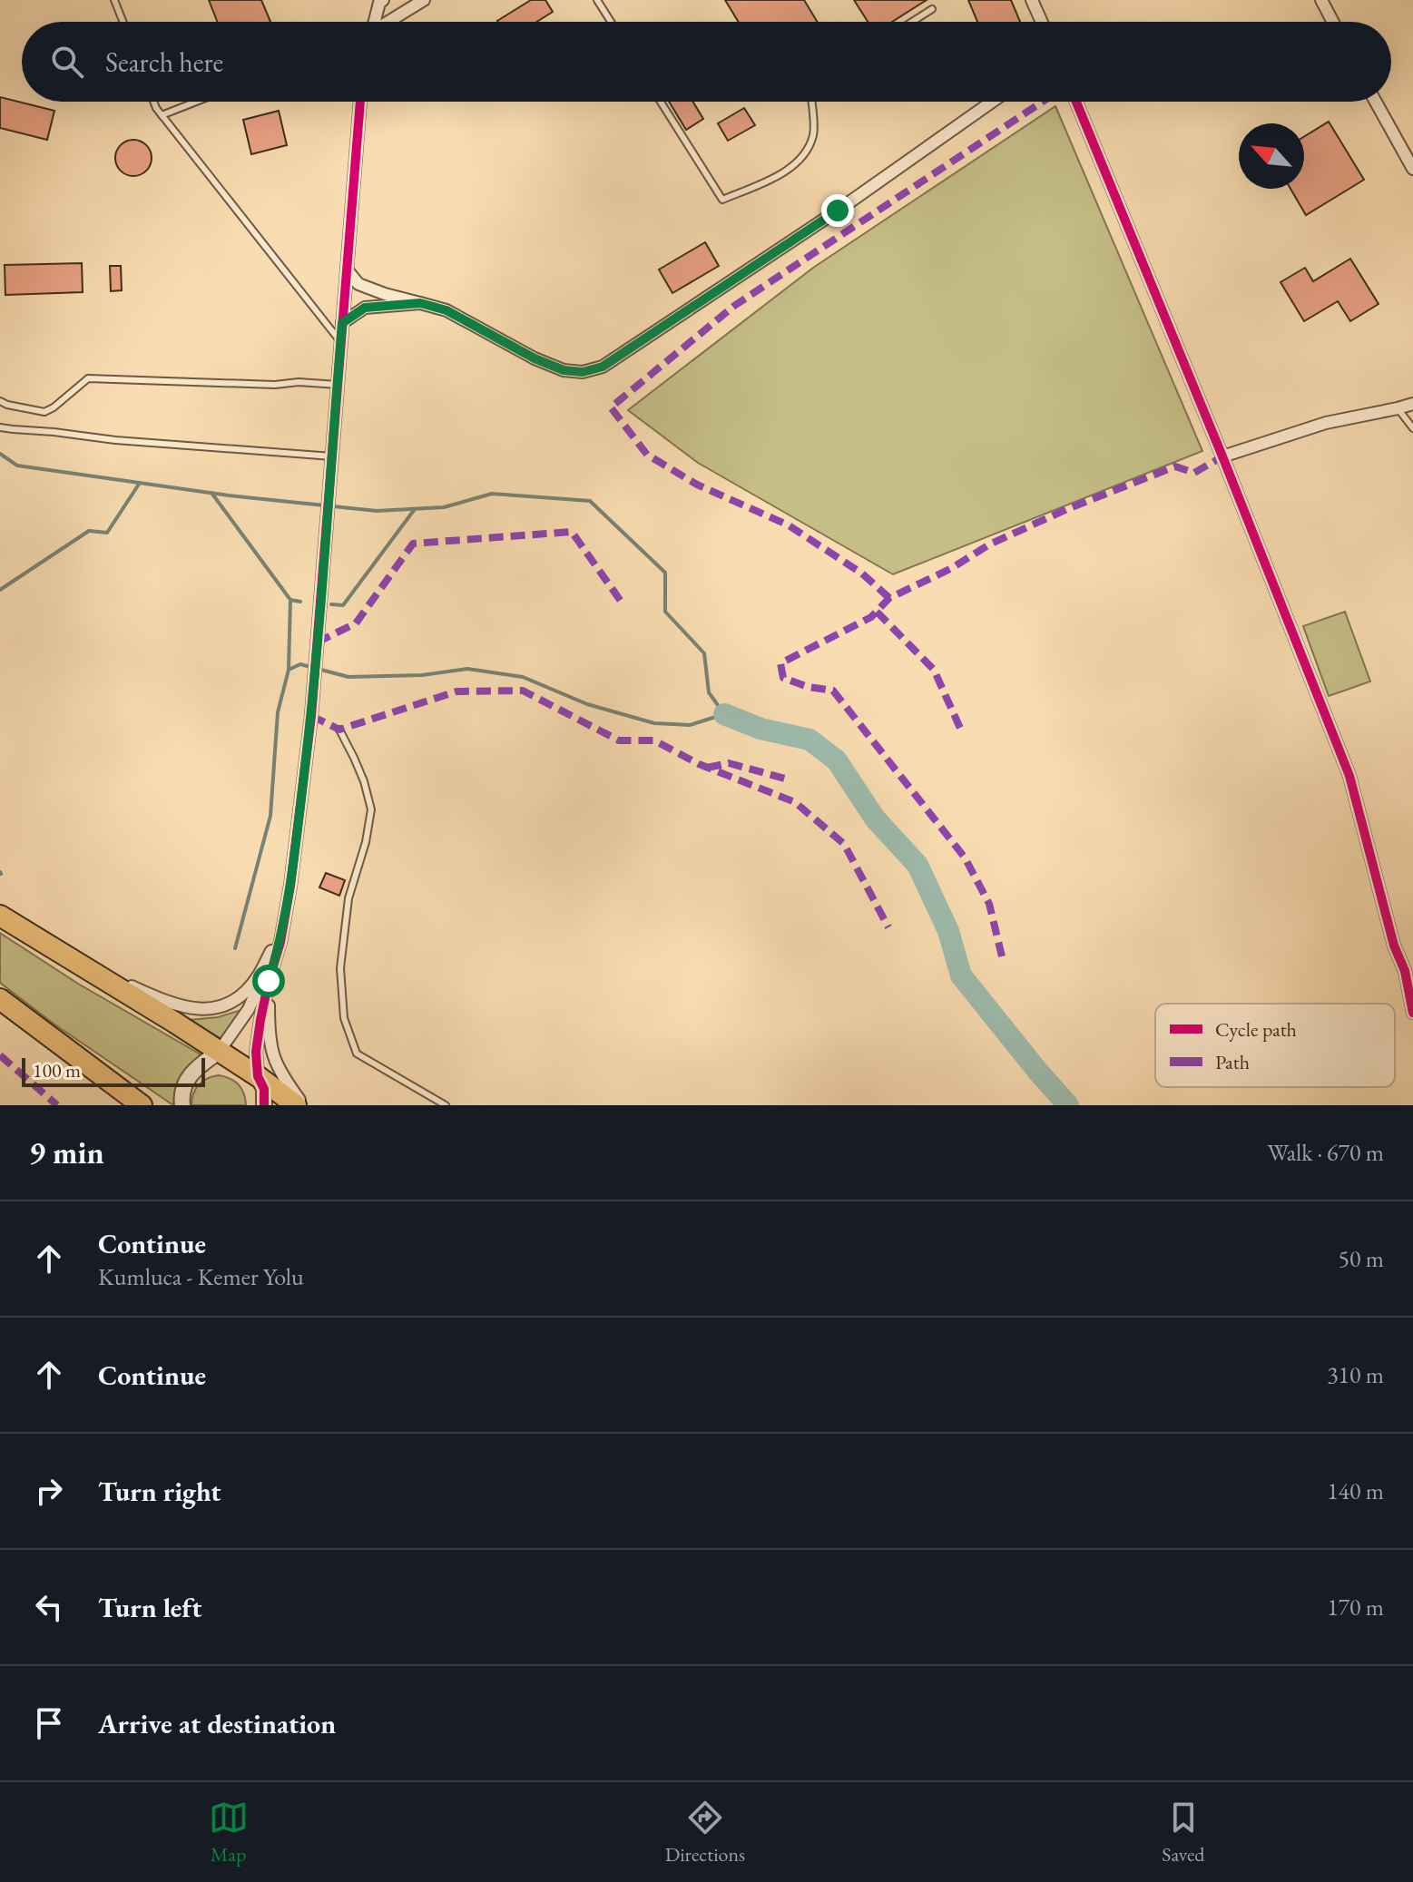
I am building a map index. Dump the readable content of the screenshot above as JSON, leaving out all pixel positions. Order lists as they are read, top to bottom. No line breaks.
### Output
{"legend":["Cycle path","Path"],"scale_bar":"100 m","north":"top left","page":{"search":"Search here","scale":"100 m","heading":["9 min","Walk · 670 m"],"list":[["Continue","Kumluca - Kemer Yolu","50 m"],["Continue","310 m"],["Turn right","140 m"],["Turn left","170 m"],"Arrive at destination"],"nav":["Map","Directions","Saved"]}}
